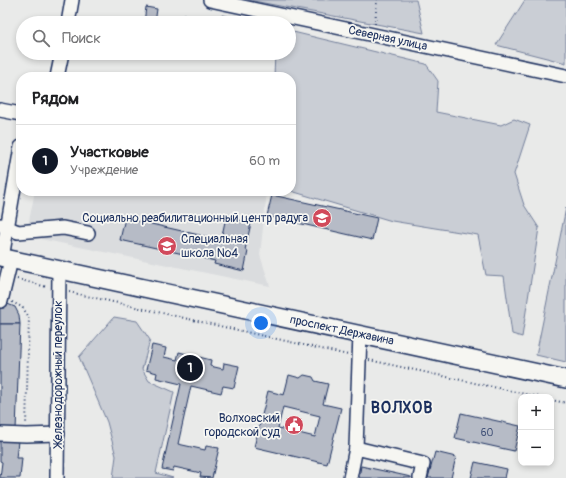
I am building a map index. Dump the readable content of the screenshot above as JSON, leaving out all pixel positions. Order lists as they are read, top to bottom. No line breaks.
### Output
{"streets":{"main road":["проспект Державина"],"street":["Северная улица","Железнодорожный переулок"]},"crossings":[["проспект Державина","Железнодорожный переулок"]],"districts":["ВОЛХОВ"],"places":{"school or university":["Социально реабилитационный центр радуга","Специальная школа №4"],"public building":["Волховский городской суд"]},"house_numbers":["60"],"page":{"search":"Поиск","heading":"Рядом","list":[{"mark":"1","name":"Участковые","note":"Учреждение","value":"60 m"}],"pins":"1","map_buttons":["+","−"]}}
